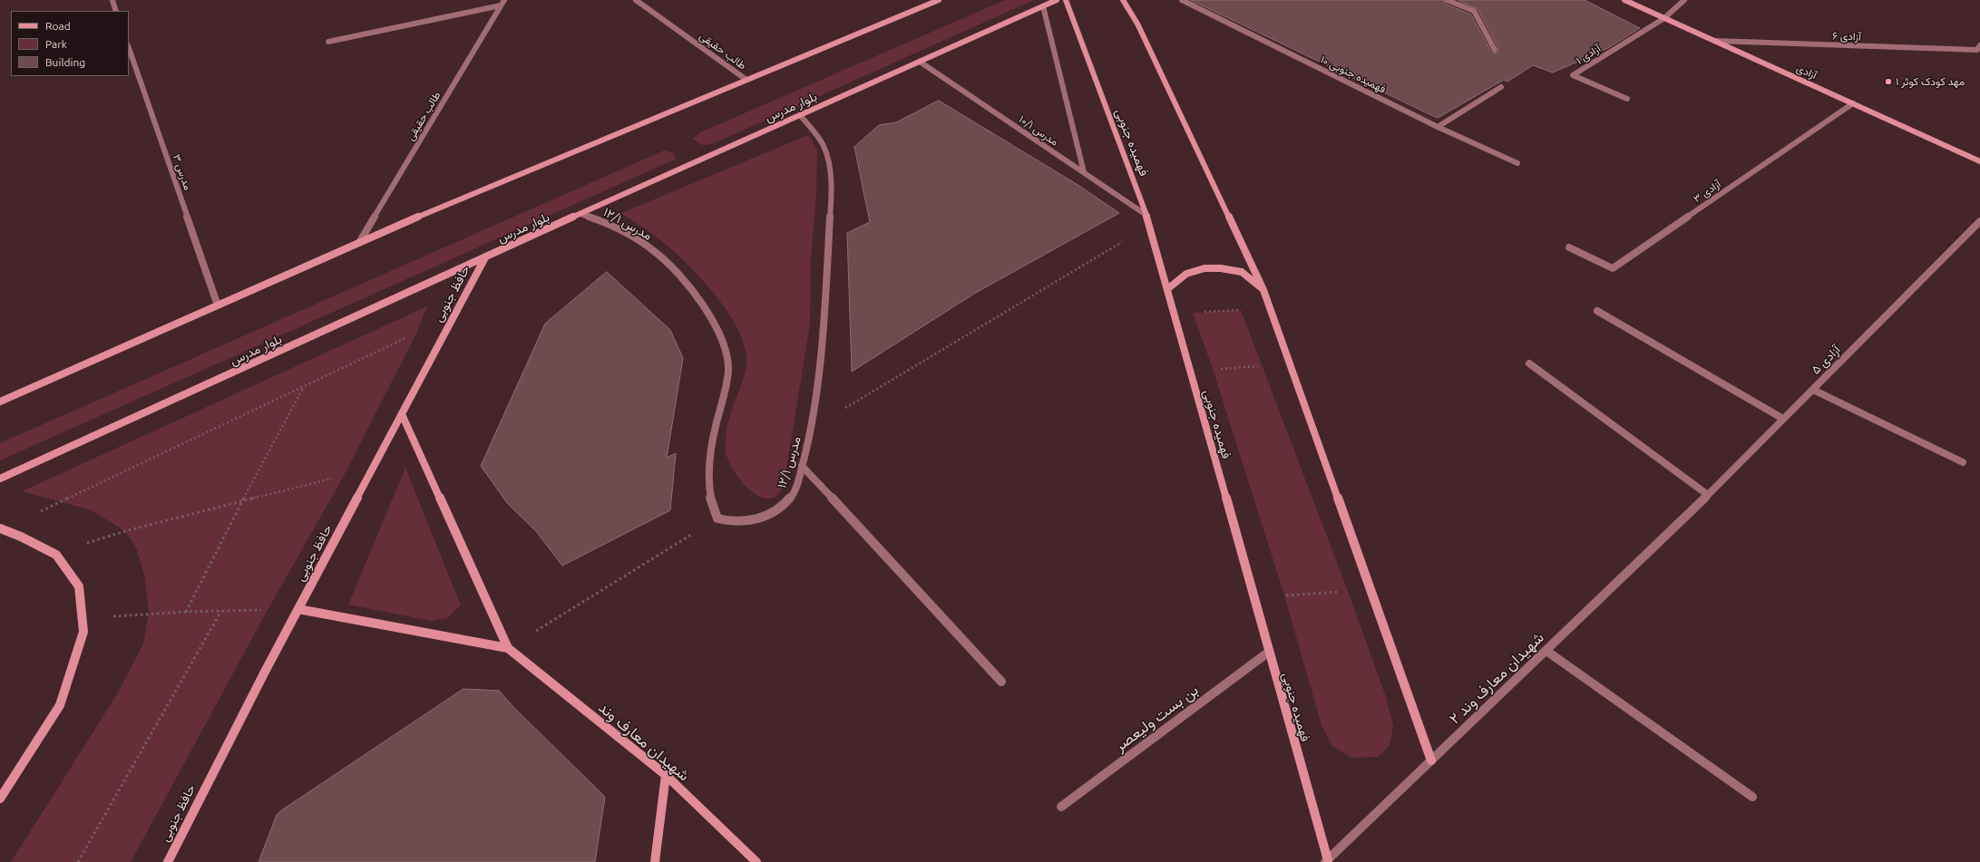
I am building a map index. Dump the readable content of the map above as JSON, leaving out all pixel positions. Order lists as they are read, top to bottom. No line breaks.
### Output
{"streets":{"street":["آزادی ۶","طالب حقیقی","آزادی ۱","آزادی","فهمیده جنوبی ۱۰","بلوار مدرس","مدرس ۱۰/۱","فهمیده جنوبی","مدرس ۳","آزادی ۳","مدرس ۱۲/۱","حافظ جنوبی","آزادی ۵","شهیدان معارف وند ۲","بن بست ولیعصر","شهیدان معارف وند"]},"crossings":[["آزادی ۶","آزادی"],["آزادی ۱","آزادی"],["آزادی","آزادی ۳"],["بلوار مدرس","مدرس ۱۰/۱"],["بلوار مدرس","مدرس ۱۲/۱"],["بلوار مدرس","حافظ جنوبی"],["مدرس ۱۰/۱","فهمیده جنوبی"],["فهمیده جنوبی","شهیدان معارف وند ۲"],["فهمیده جنوبی","بن بست ولیعصر"],["آزادی ۵","شهیدان معارف وند ۲"]],"places":["مهد کودک کوثر ۱"],"legend":["Road","Park","Building"]}
